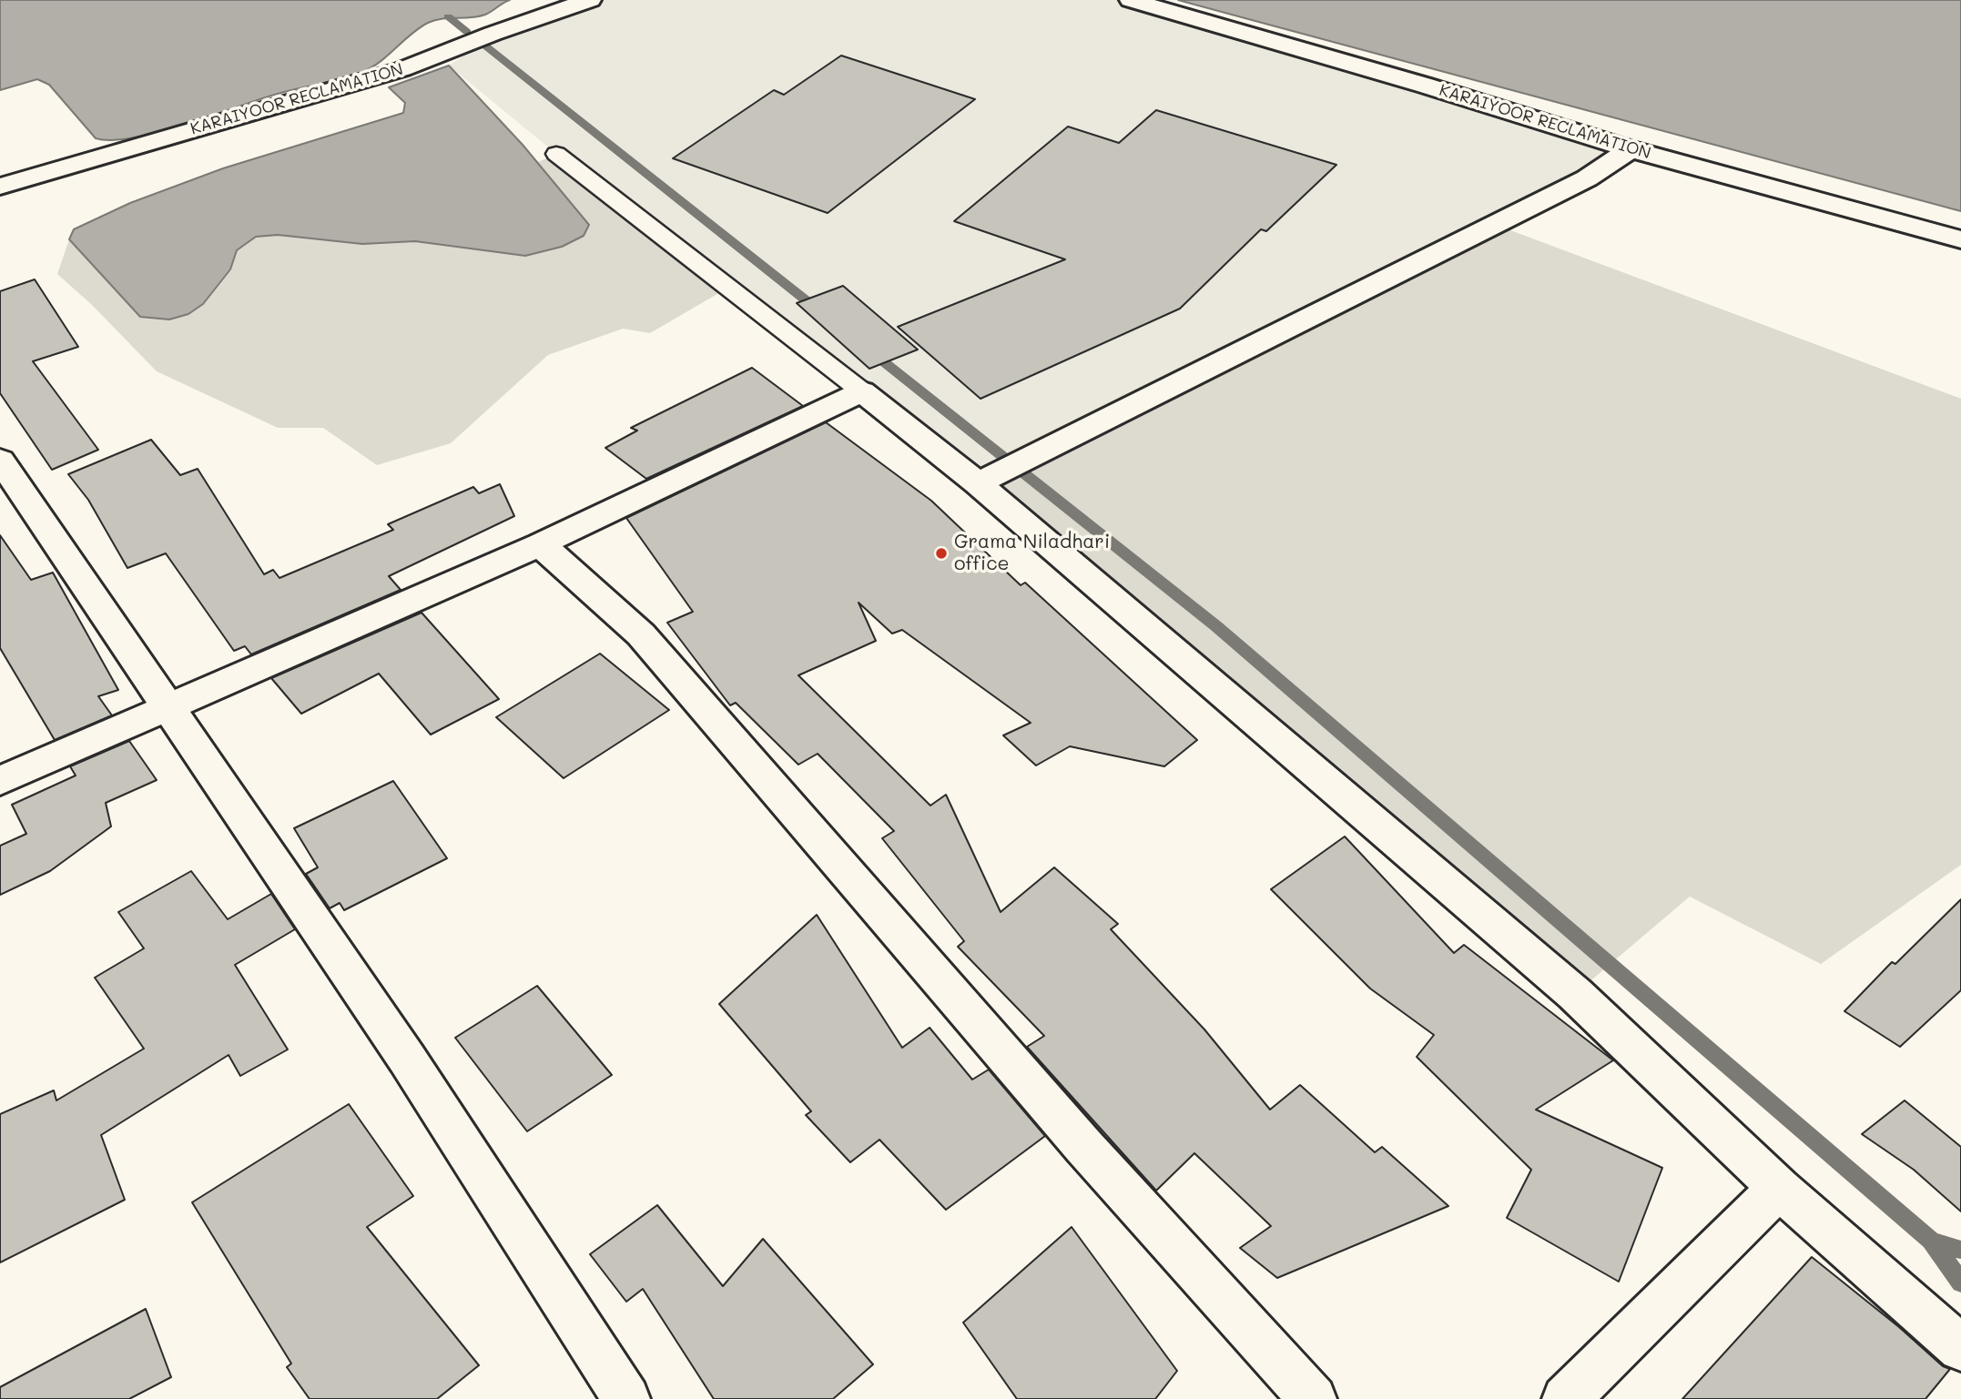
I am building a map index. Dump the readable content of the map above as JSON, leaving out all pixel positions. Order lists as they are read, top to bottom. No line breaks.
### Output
{"streets":{"street":["KARAIYOOR RECLAMATION"]},"places":["Grama Niladhari office"]}
